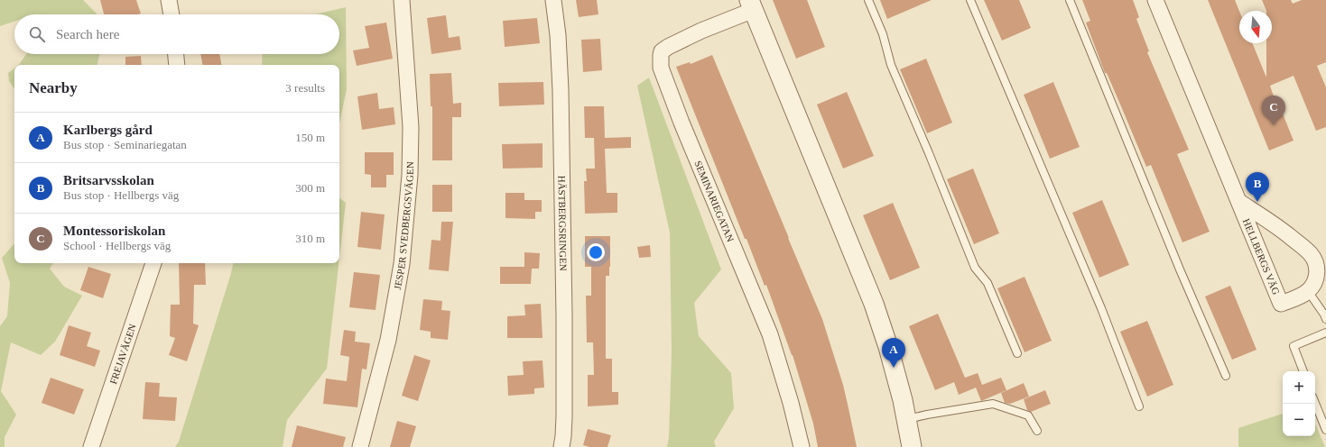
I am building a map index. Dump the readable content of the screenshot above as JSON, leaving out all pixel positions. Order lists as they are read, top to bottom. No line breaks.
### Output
{"streets":{"street":["SEMINARIEGATAN","HÄSTBERGSRINGEN","JESPER SVEDBERGSVÄGEN","HELLBERGS VÄG","FREJAVÄGEN"]},"north":"bottom","page":{"search":"Search here","heading":["Nearby","3 results"],"pins":["C","B","A"],"list":[{"mark":"A","name":"Karlbergs gård","note":"Bus stop · Seminariegatan","value":"150 m"},{"mark":"B","name":"Britsarvsskolan","note":"Bus stop · Hellbergs väg","value":"300 m"},{"mark":"C","name":"Montessoriskolan","note":"School · Hellbergs väg","value":"310 m"}],"map_buttons":["+","−"]}}
